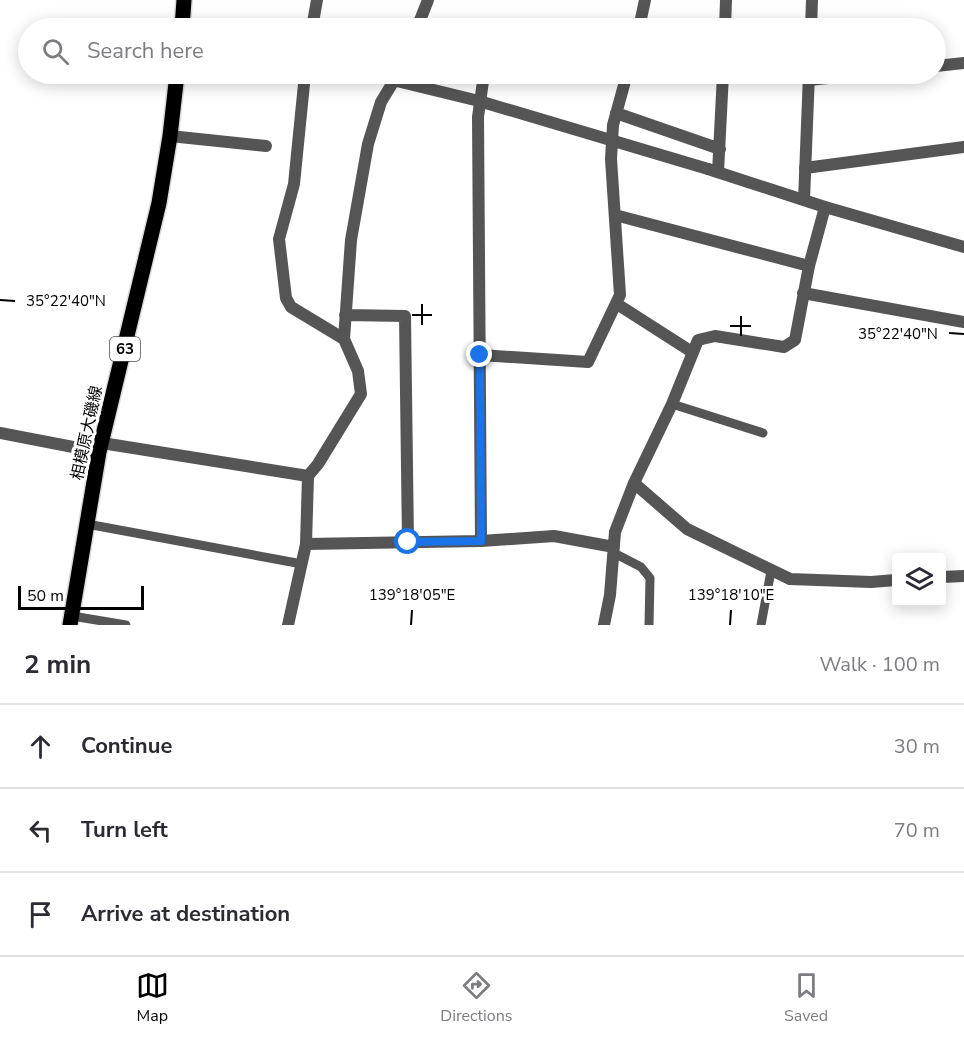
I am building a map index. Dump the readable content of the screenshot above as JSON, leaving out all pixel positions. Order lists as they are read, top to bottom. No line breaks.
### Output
{"streets":{"main road":["63","相模原大磯線"]},"scale_bar":"50 m","page":{"search":"Search here","scale":"50 m","heading":["2 min","Walk · 100 m"],"list":[["Continue","30 m"],["Turn left","70 m"],"Arrive at destination"],"nav":["Map","Directions","Saved"]},"coordinates":["35°22'40\"N","139°18'05\"E","139°18'10\"E"]}
